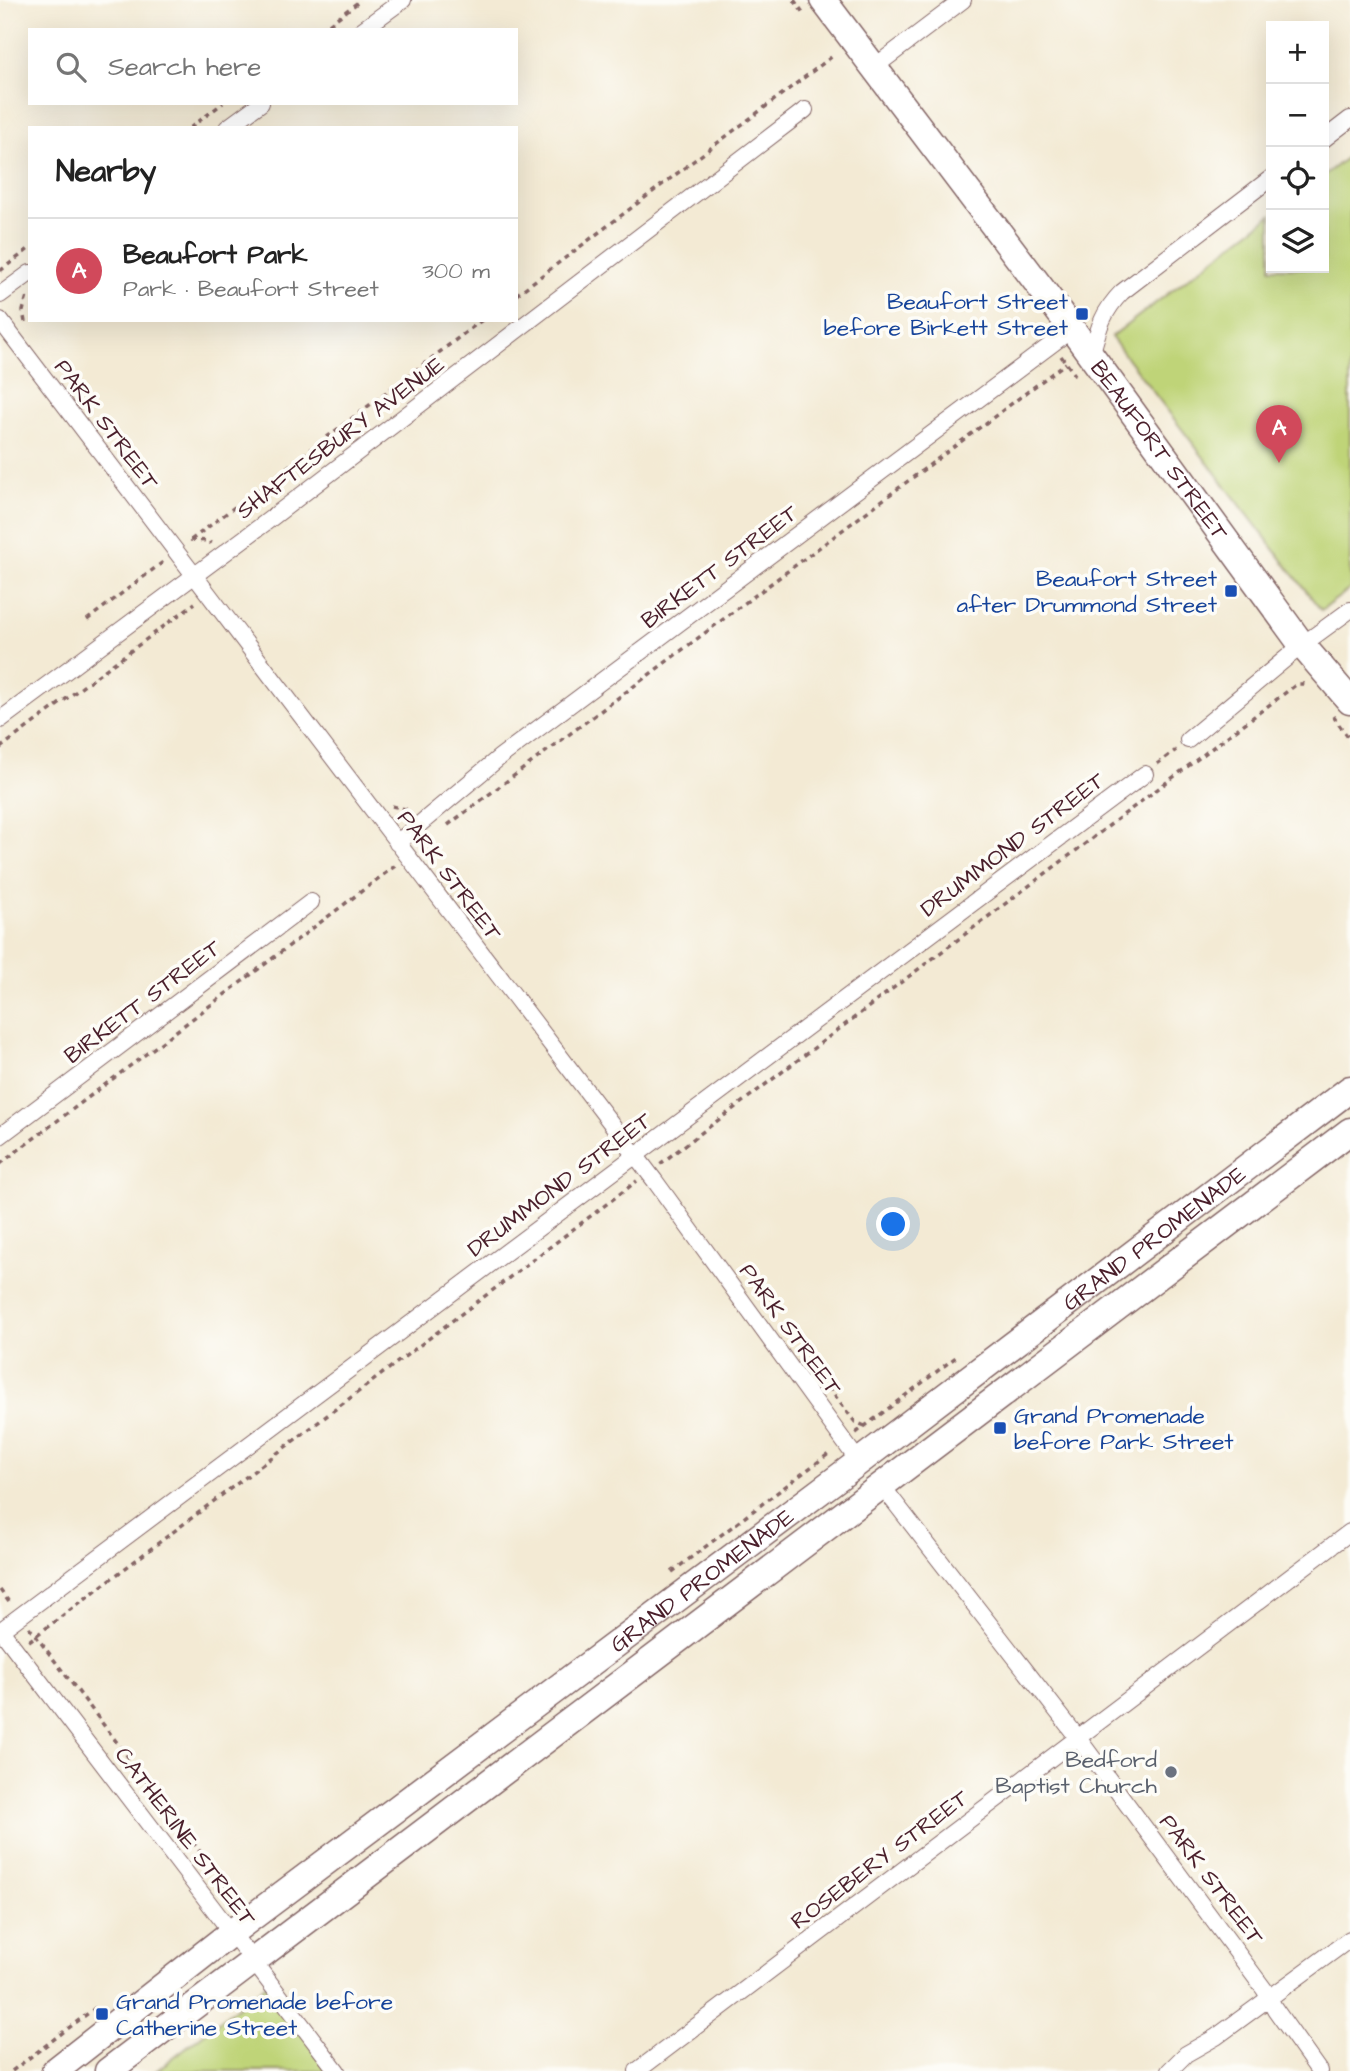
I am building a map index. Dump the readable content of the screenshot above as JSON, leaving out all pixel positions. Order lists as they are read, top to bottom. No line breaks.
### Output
{"streets":{"main road":["BEAUFORT STREET","GRAND PROMENADE"],"street":["PARK STREET","SHAFTESBURY AVENUE","BIRKETT STREET","DRUMMOND STREET","CATHERINE STREET","ROSEBERY STREET"]},"crossings":[["PARK STREET","SHAFTESBURY AVENUE"],["PARK STREET","BIRKETT STREET"],["PARK STREET","DRUMMOND STREET"],["PARK STREET","GRAND PROMENADE"],["PARK STREET","ROSEBERY STREET"],["BEAUFORT STREET","BIRKETT STREET"],["DRUMMOND STREET","CATHERINE STREET"],["GRAND PROMENADE","CATHERINE STREET"]],"places":{"transit":["Beaufort Street before Birkett Street","Beaufort Street after Drummond Street","Grand Promenade before Park Street","Grand Promenade before Catherine Street"],"other":["Bedford Baptist Church"]},"page":{"map_buttons":["+","−"],"search":"Search here","heading":"Nearby","list":[{"mark":"A","name":"Beaufort Park","note":"Park · Beaufort Street","value":"300 m"}],"pins":"A"}}
